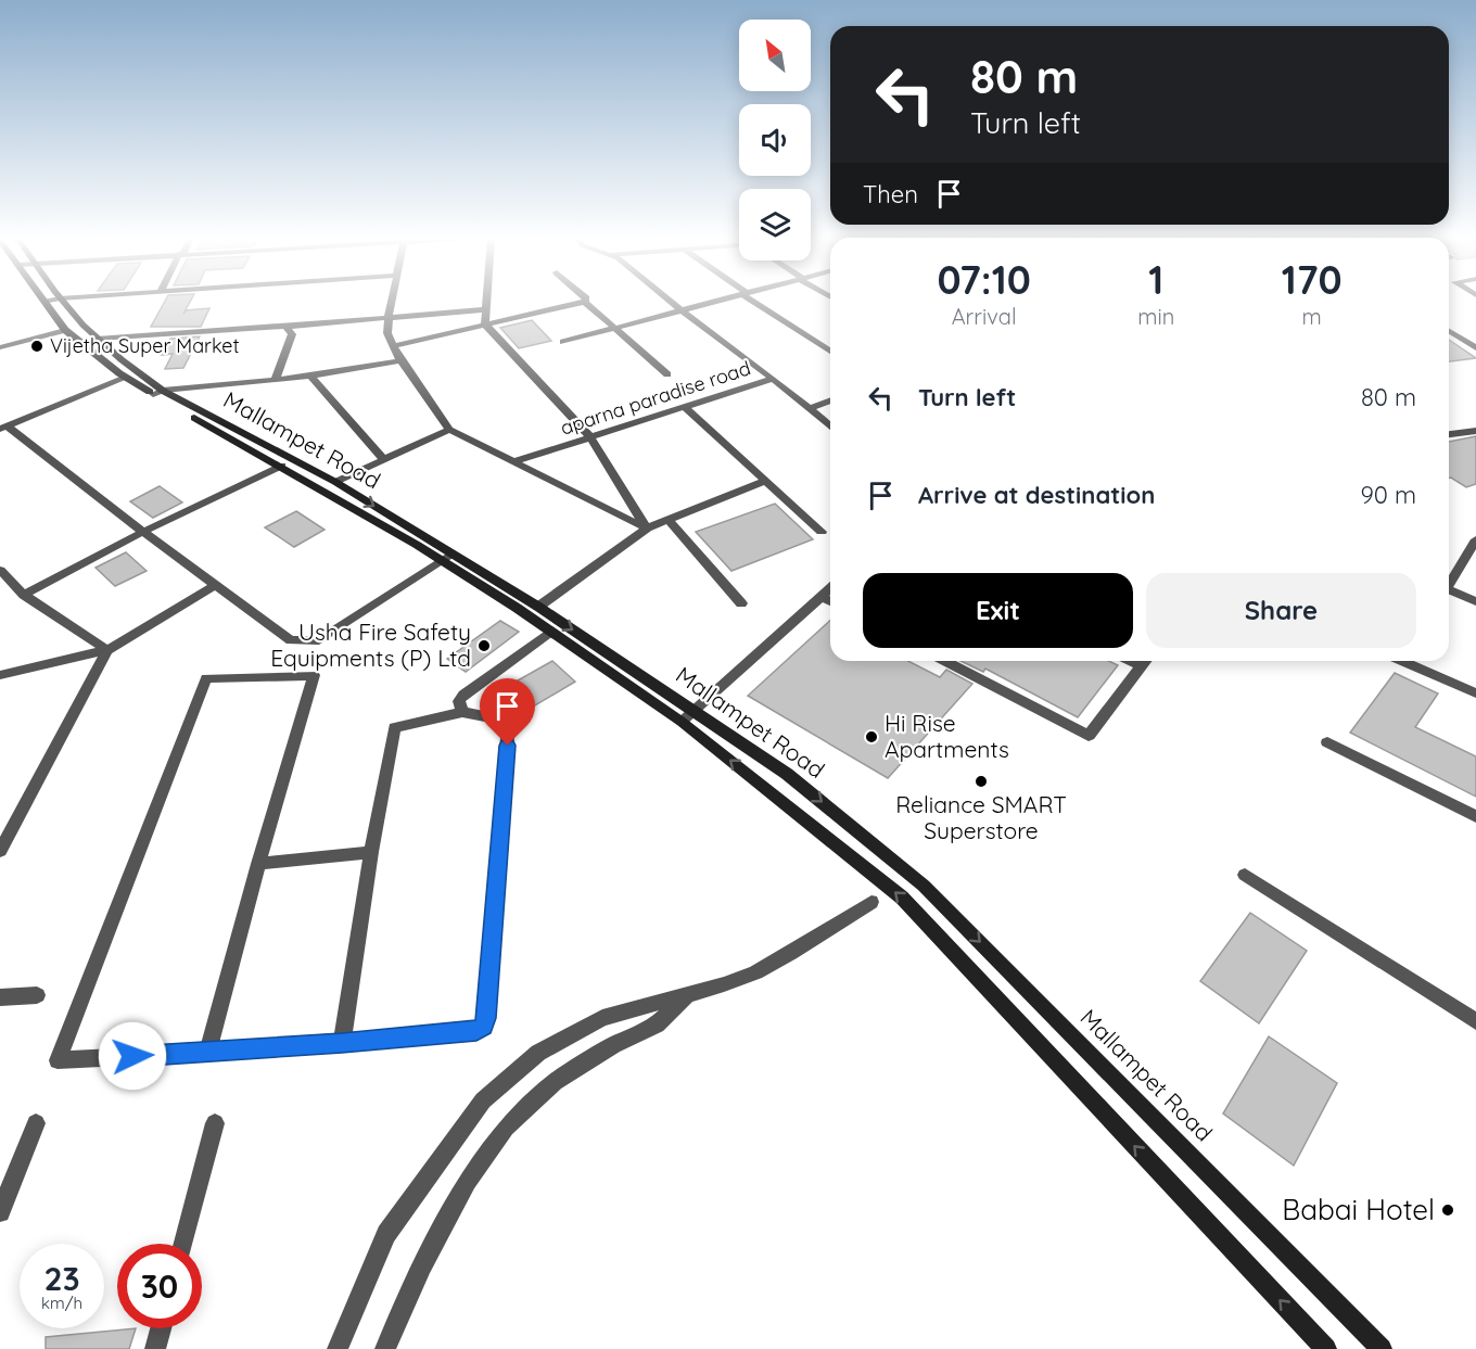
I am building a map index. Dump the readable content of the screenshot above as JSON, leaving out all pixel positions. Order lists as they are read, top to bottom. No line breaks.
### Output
{"streets":{"main road":["Mallampet Road"],"street":["aparna paradise road"]},"places":["Vijetha Super Market","Usha Fire Safety Equipments (P) Ltd","Hi Rise Apartments","Reliance SMART Superstore","Babai Hotel"],"north":"top left","page":{"turn":["80 m","Turn left"],"then":"Then","eta":["07:10","Arrival","1","min","170","m"],"list":[{"name":"Turn left","value":"80 m"},{"name":"Arrive at destination","value":"90 m"}],"buttons":["Exit","Share"],"speed":"23 km/h","limit":"30"}}
